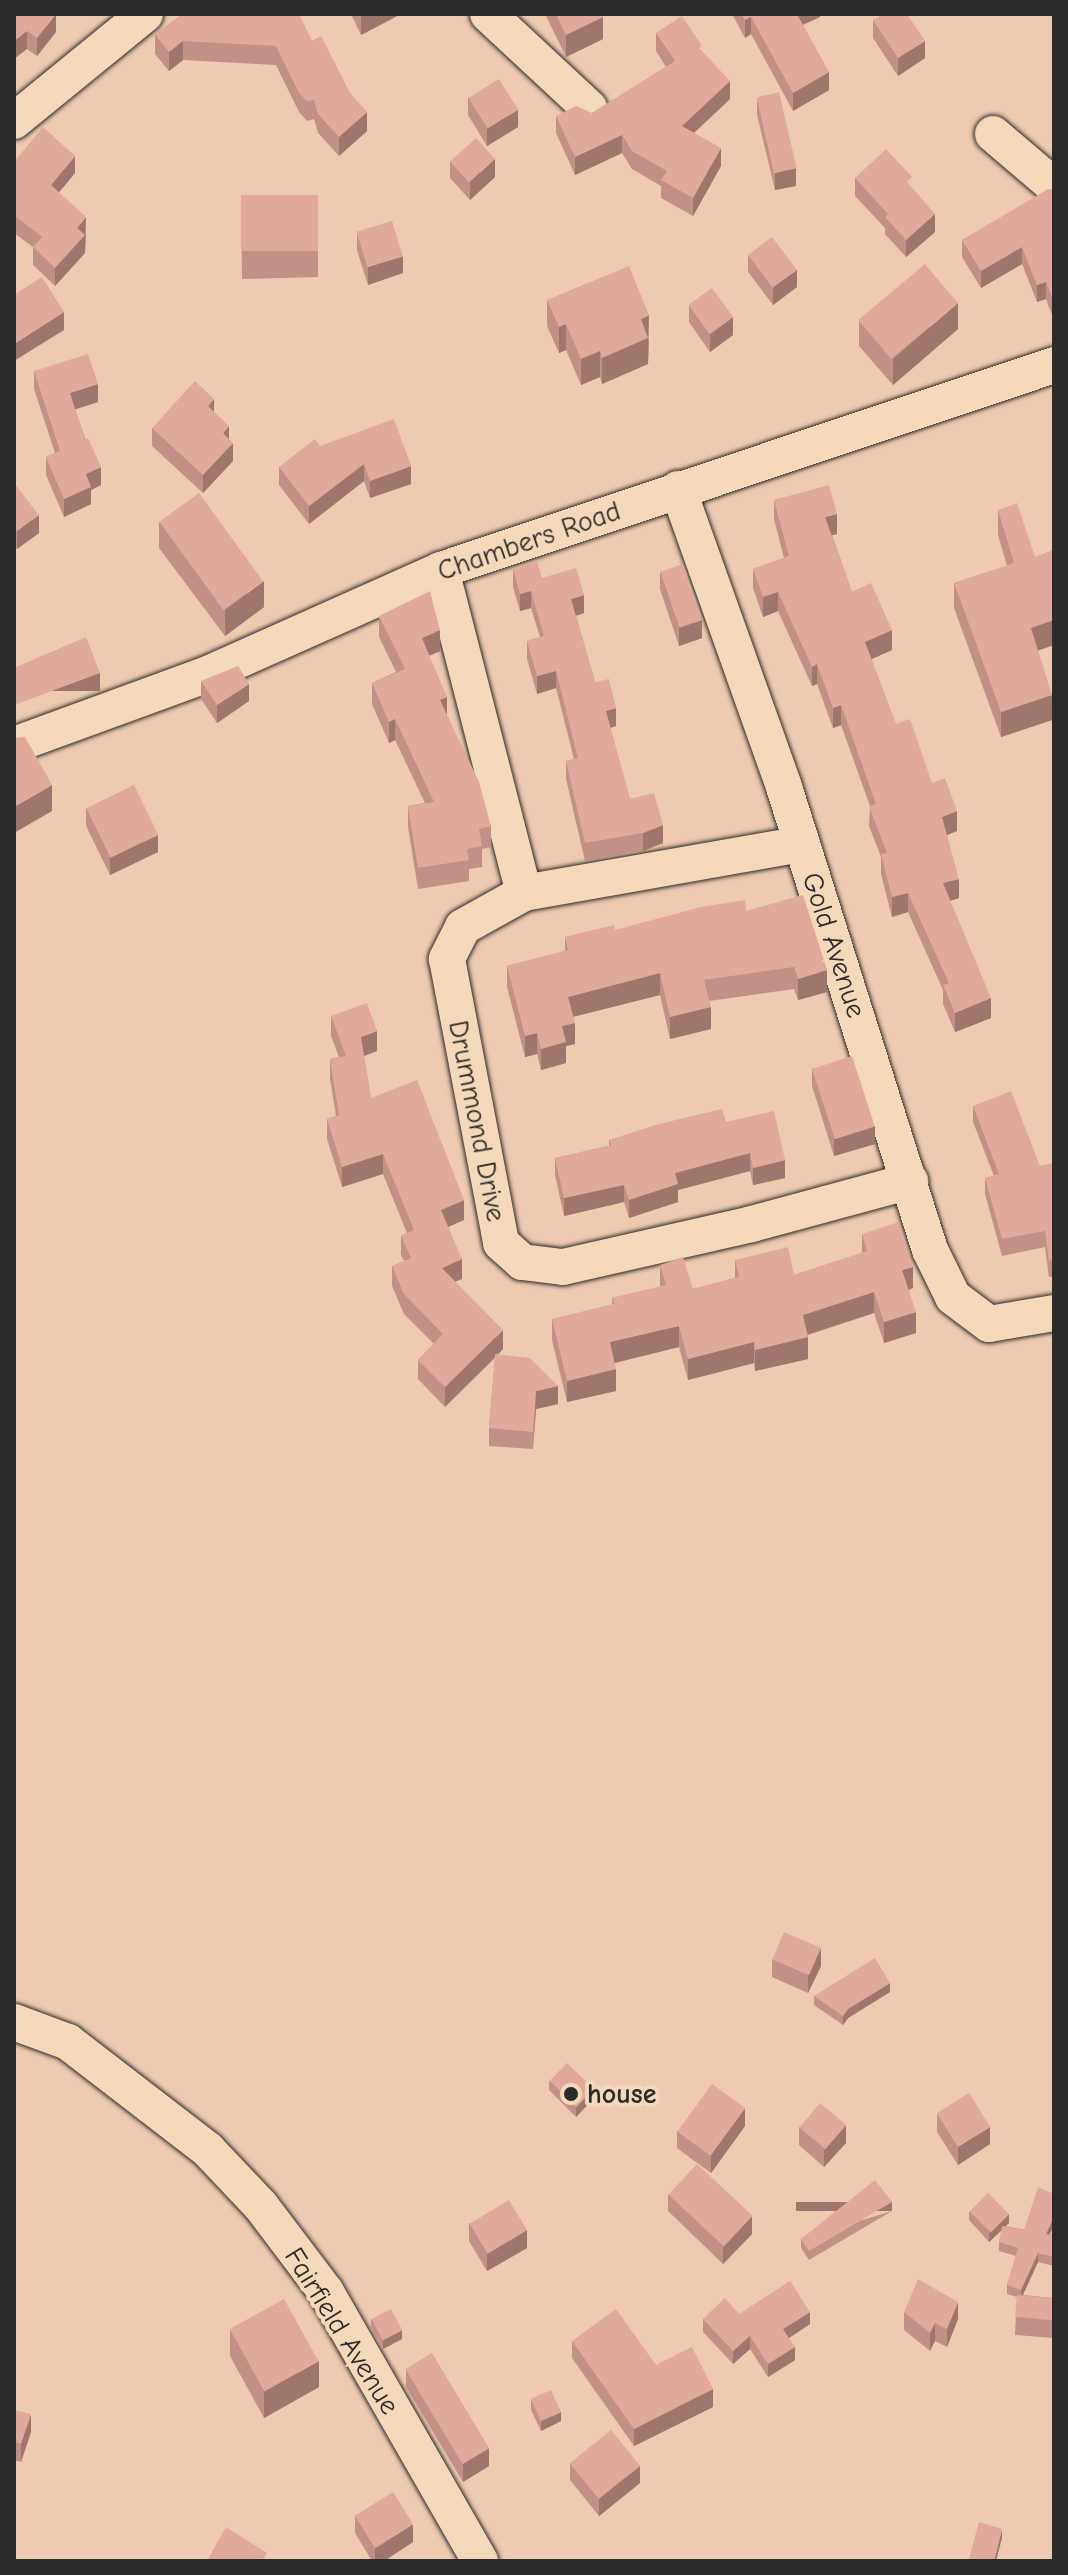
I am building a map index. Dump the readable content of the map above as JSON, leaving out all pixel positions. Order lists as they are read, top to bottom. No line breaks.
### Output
{"streets":{"street":["Chambers Road","Gold Avenue","Drummond Drive","Fairfield Avenue"]},"crossings":[["Chambers Road","Gold Avenue"],["Gold Avenue","Drummond Drive"]],"places":["house"]}
